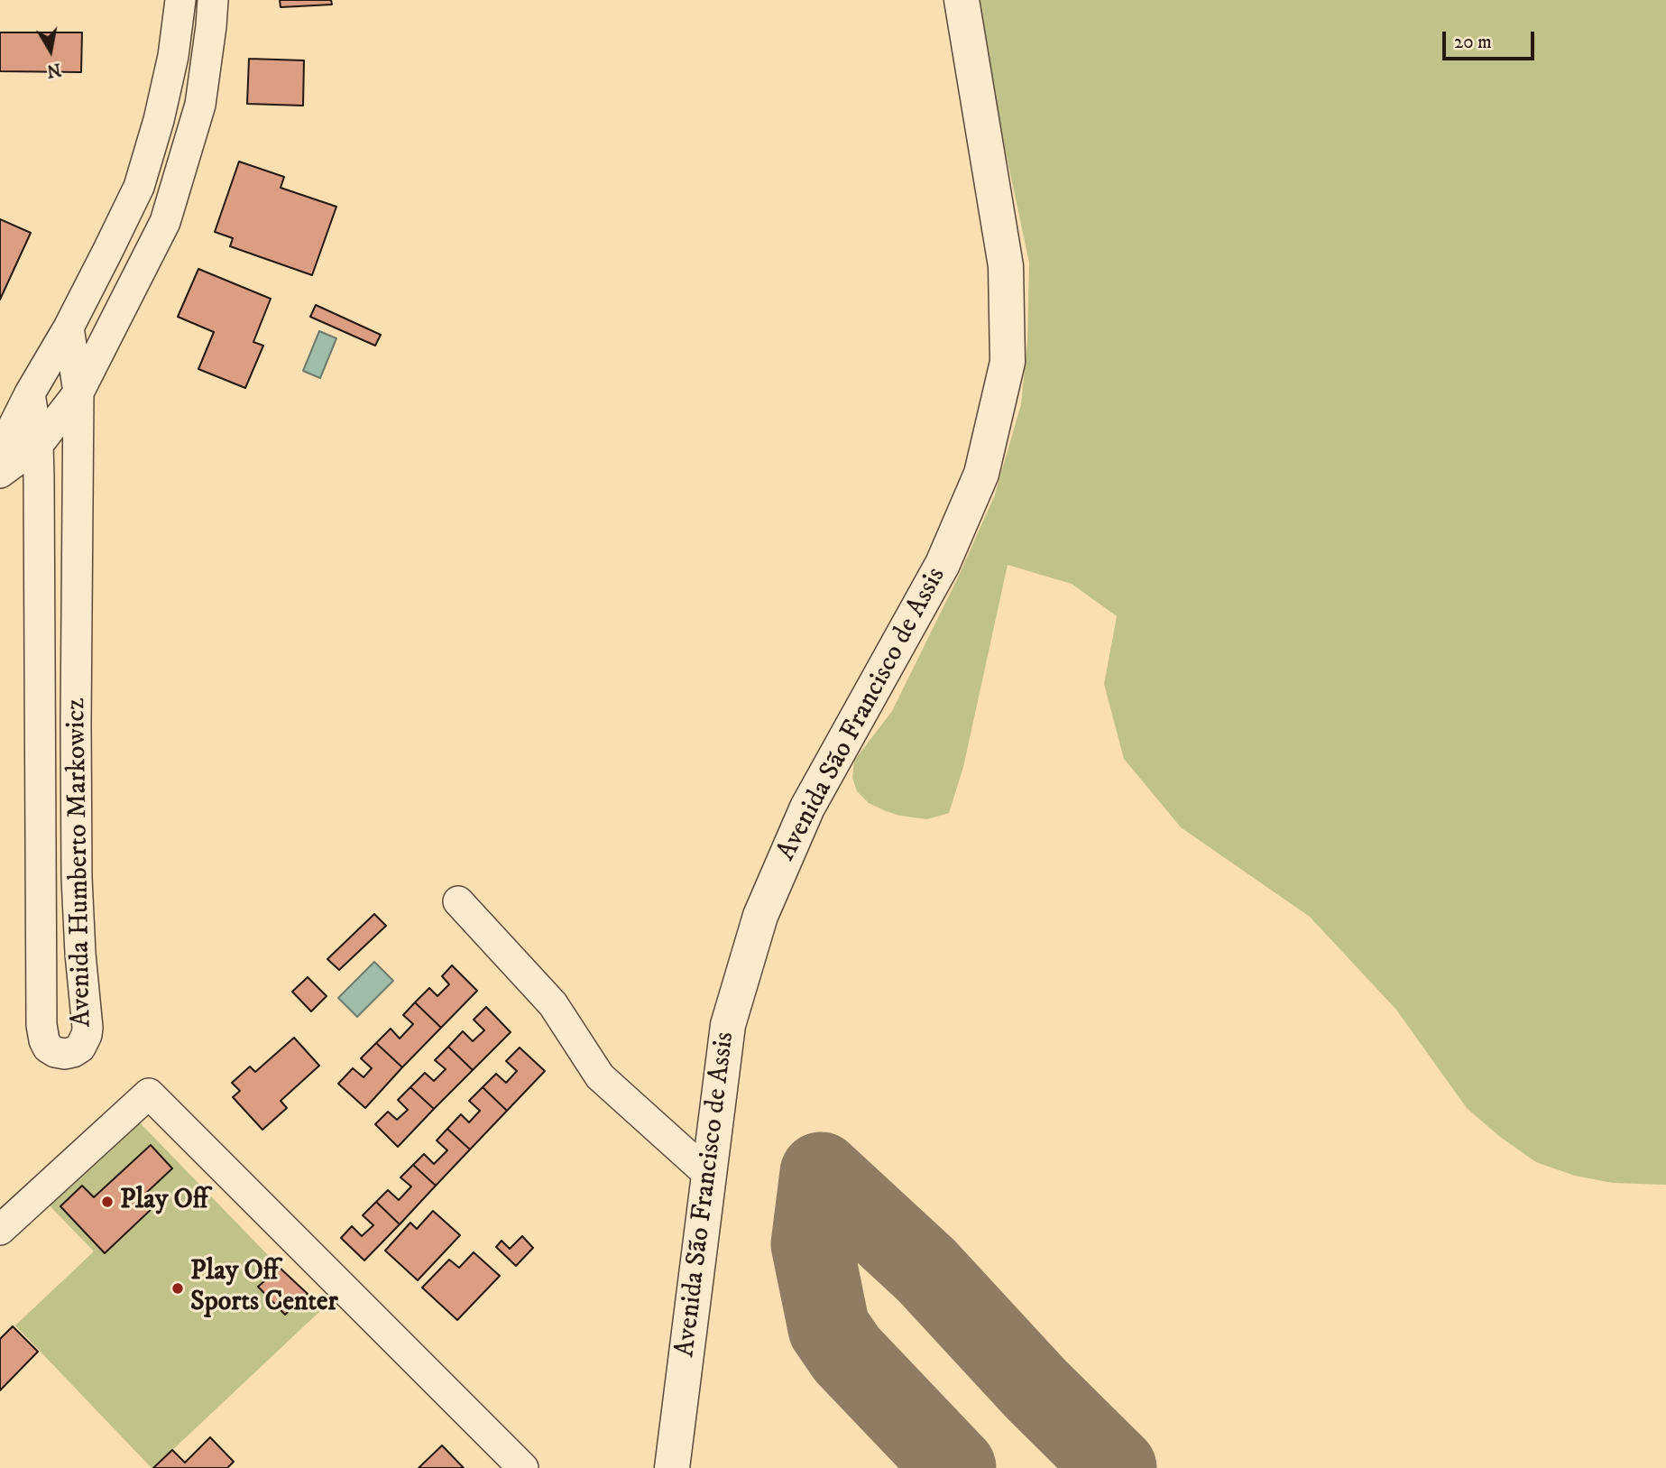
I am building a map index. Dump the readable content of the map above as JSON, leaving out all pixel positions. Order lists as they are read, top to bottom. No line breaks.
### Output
{"streets":{"street":["Avenida São Francisco de Assis","Avenida Humberto Markowicz"]},"places":["Play Off","Play Off Sports Center"],"scale_bar":"20 m","north":"bottom"}
